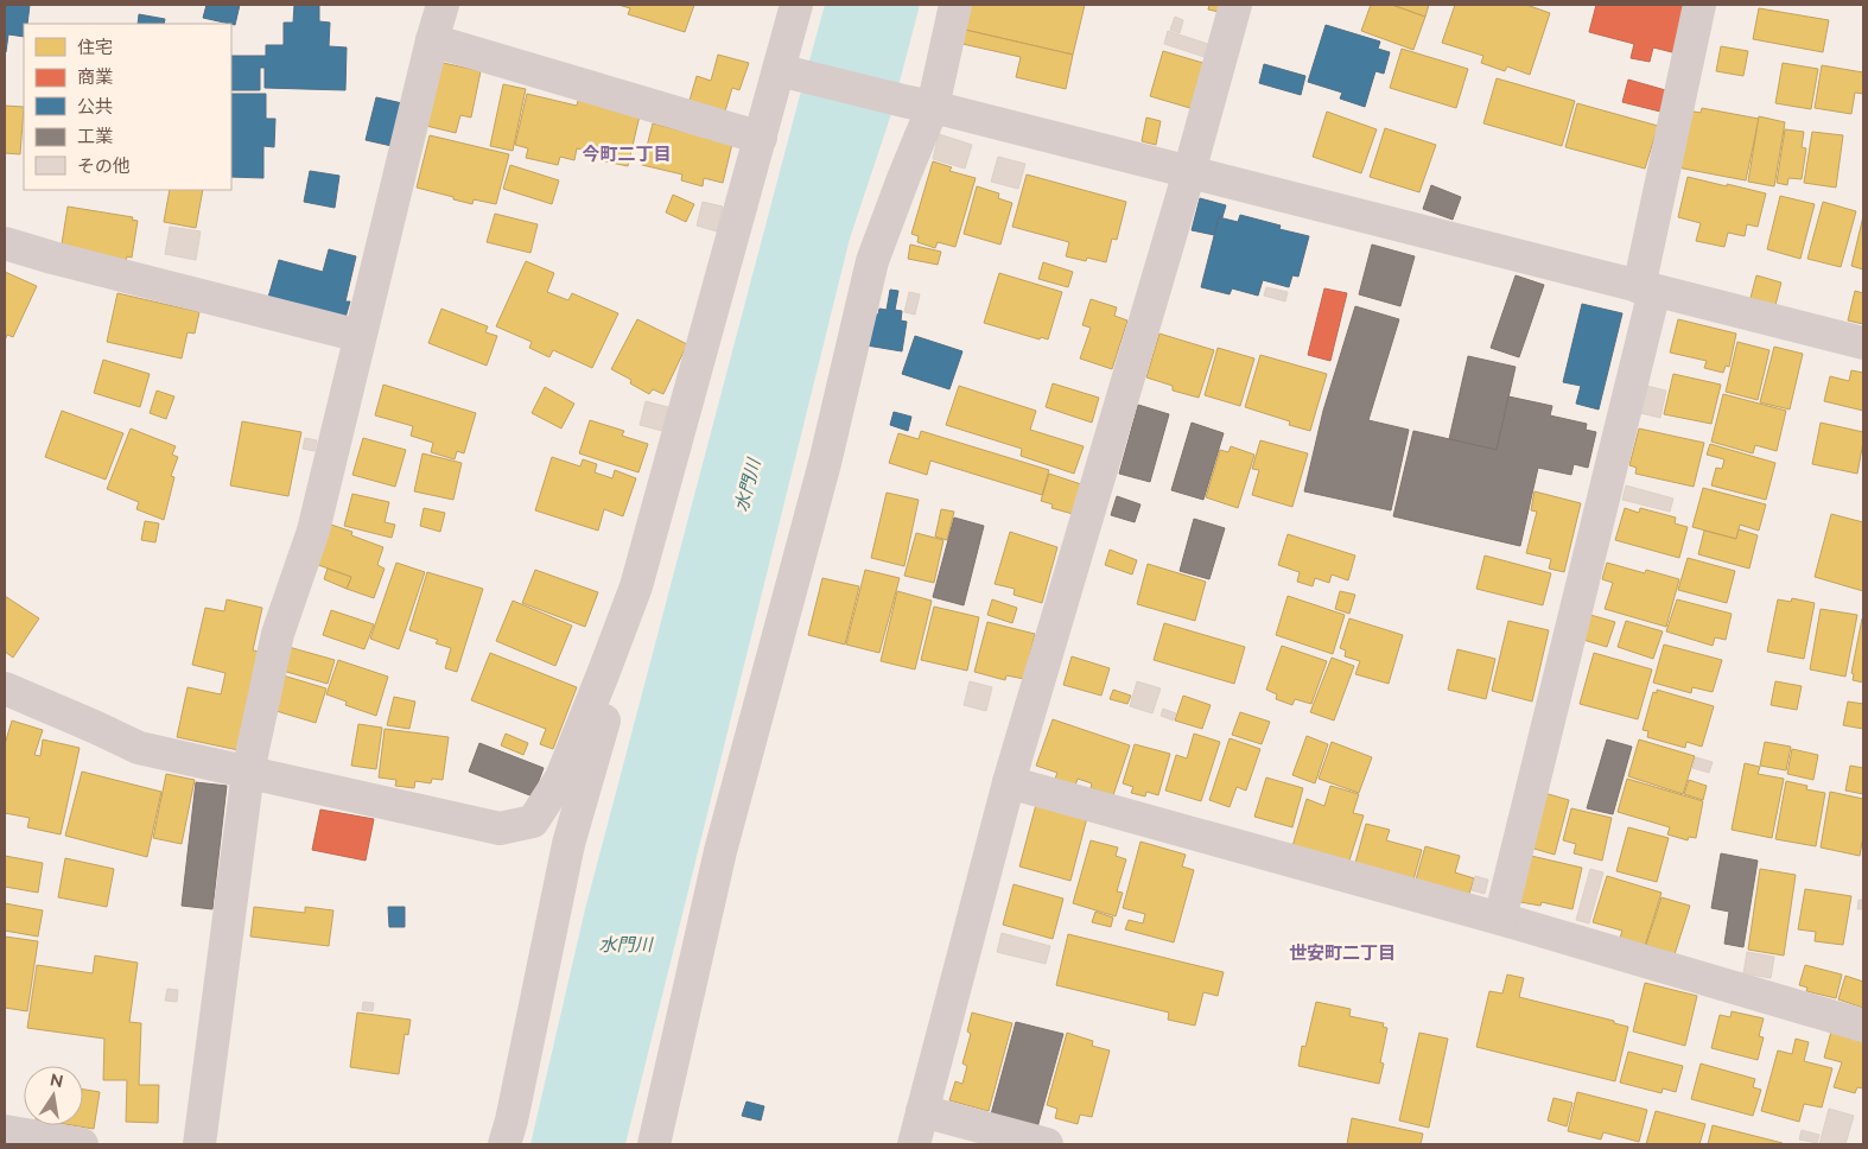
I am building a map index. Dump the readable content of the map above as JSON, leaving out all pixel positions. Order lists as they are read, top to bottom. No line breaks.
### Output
{"districts":["今町二丁目","世安町二丁目"],"water":["水門川"],"legend":["住宅","商業","公共","工業","その他"],"north":"top"}
